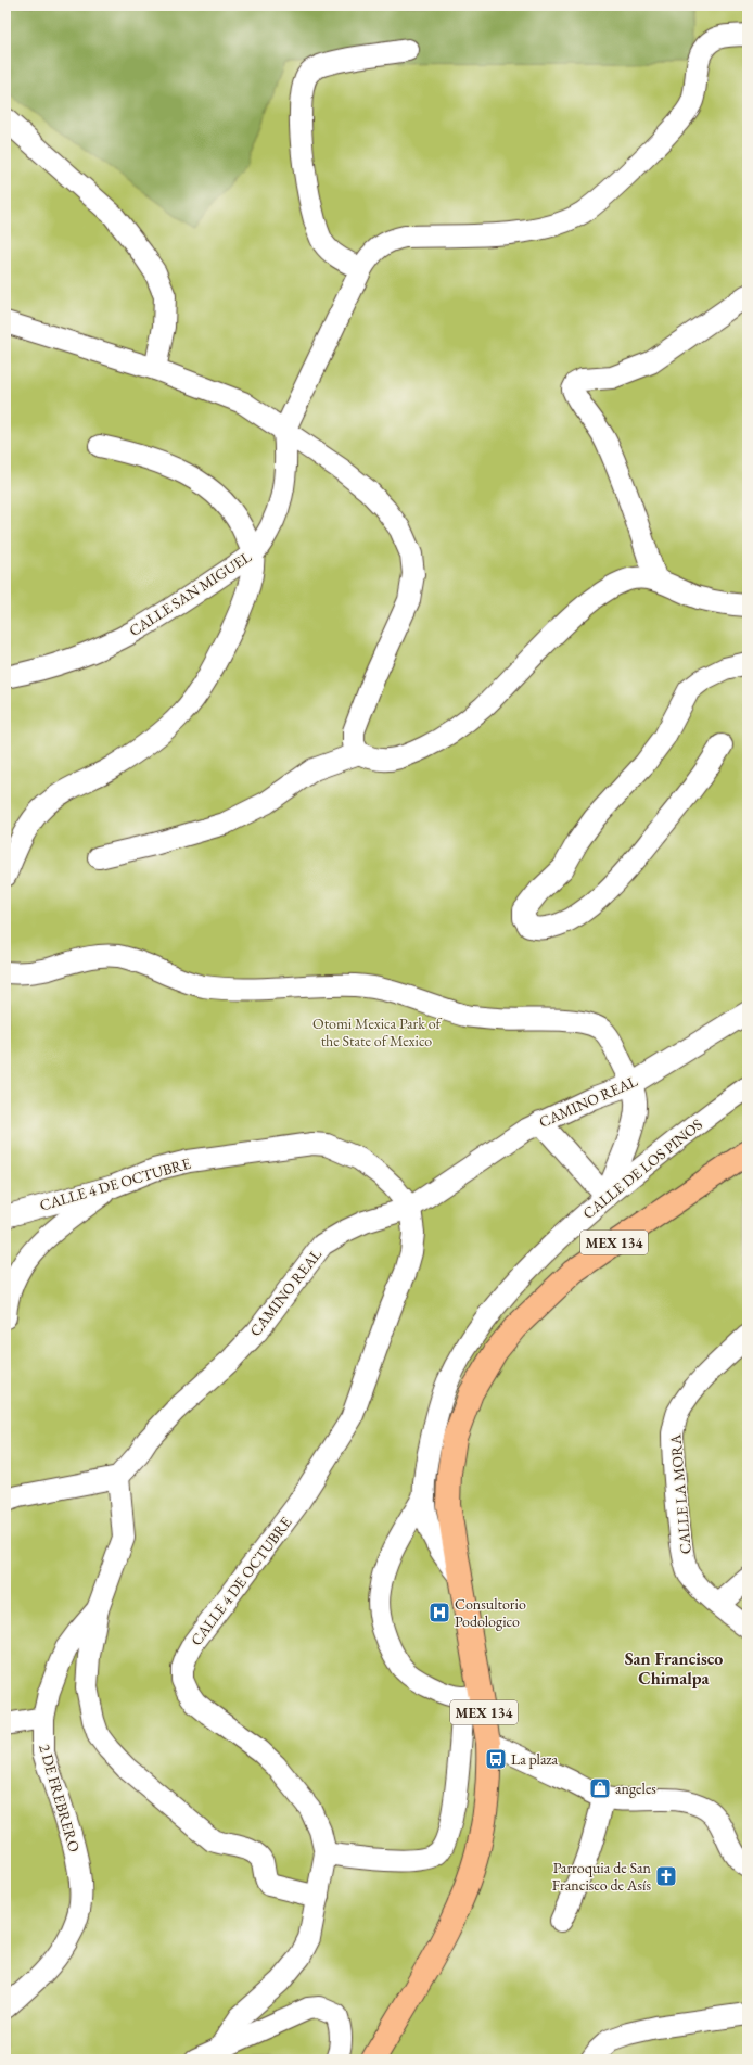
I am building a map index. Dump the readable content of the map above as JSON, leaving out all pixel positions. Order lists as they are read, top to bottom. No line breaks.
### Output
{"streets":{"main road":["MEX 134"],"street":["CALLE SAN MIGUEL","CAMINO REAL","CALLE DE LOS PINOS","CALLE 4 DE OCTUBRE","CALLE LA MORA","2 DE FREBRERO"]},"crossings":[["CAMINO REAL","CALLE 4 DE OCTUBRE"],["CAMINO REAL","2 DE FREBRERO"],["CALLE DE LOS PINOS","MEX 134"]],"districts":["San Francisco Chimalpa"],"parks":["Otomi Mexica Park of the State of Mexico"],"places":{"hospital":["Consultorio Podologico"],"bus stop":["La plaza"],"shop":["angeles"],"church":["Parroquia de San Francisco de Asís"]}}
